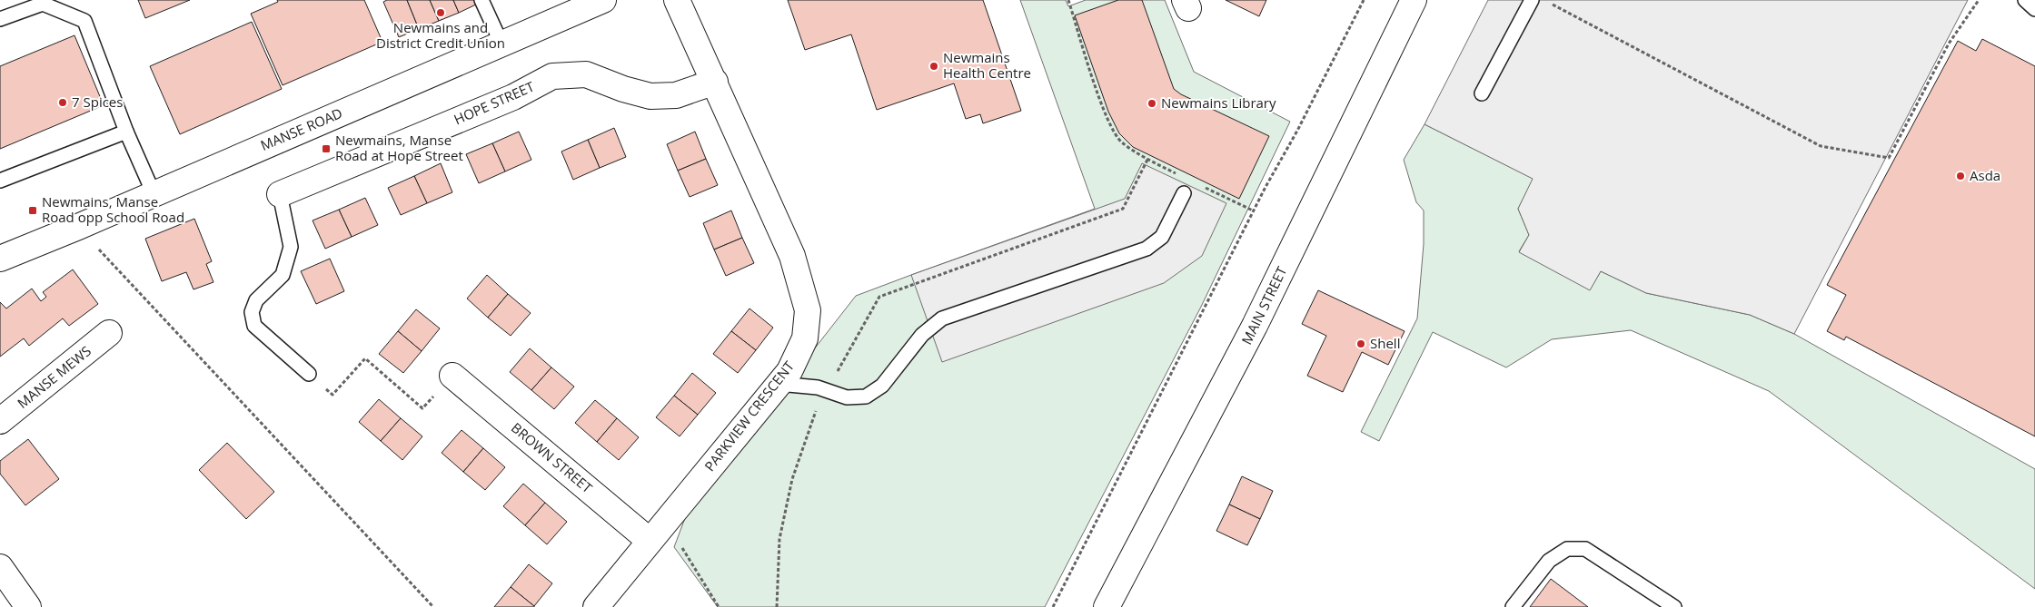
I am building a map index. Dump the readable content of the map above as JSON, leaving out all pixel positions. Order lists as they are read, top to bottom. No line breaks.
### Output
{"streets":{"street":["HOPE STREET","MANSE ROAD","MAIN STREET","MANSE MEWS","PARKVIEW CRESCENT","BROWN STREET"]},"crossings":[["HOPE STREET","PARKVIEW CRESCENT"],["PARKVIEW CRESCENT","BROWN STREET"]],"places":{"other":["Newmains and District Credit Union","Newmains Health Centre","7 Spices","Newmains Library","Asda","Shell"],"transit":["Newmains, Manse Road at Hope Street","Newmains, Manse Road opp School Road"]}}
